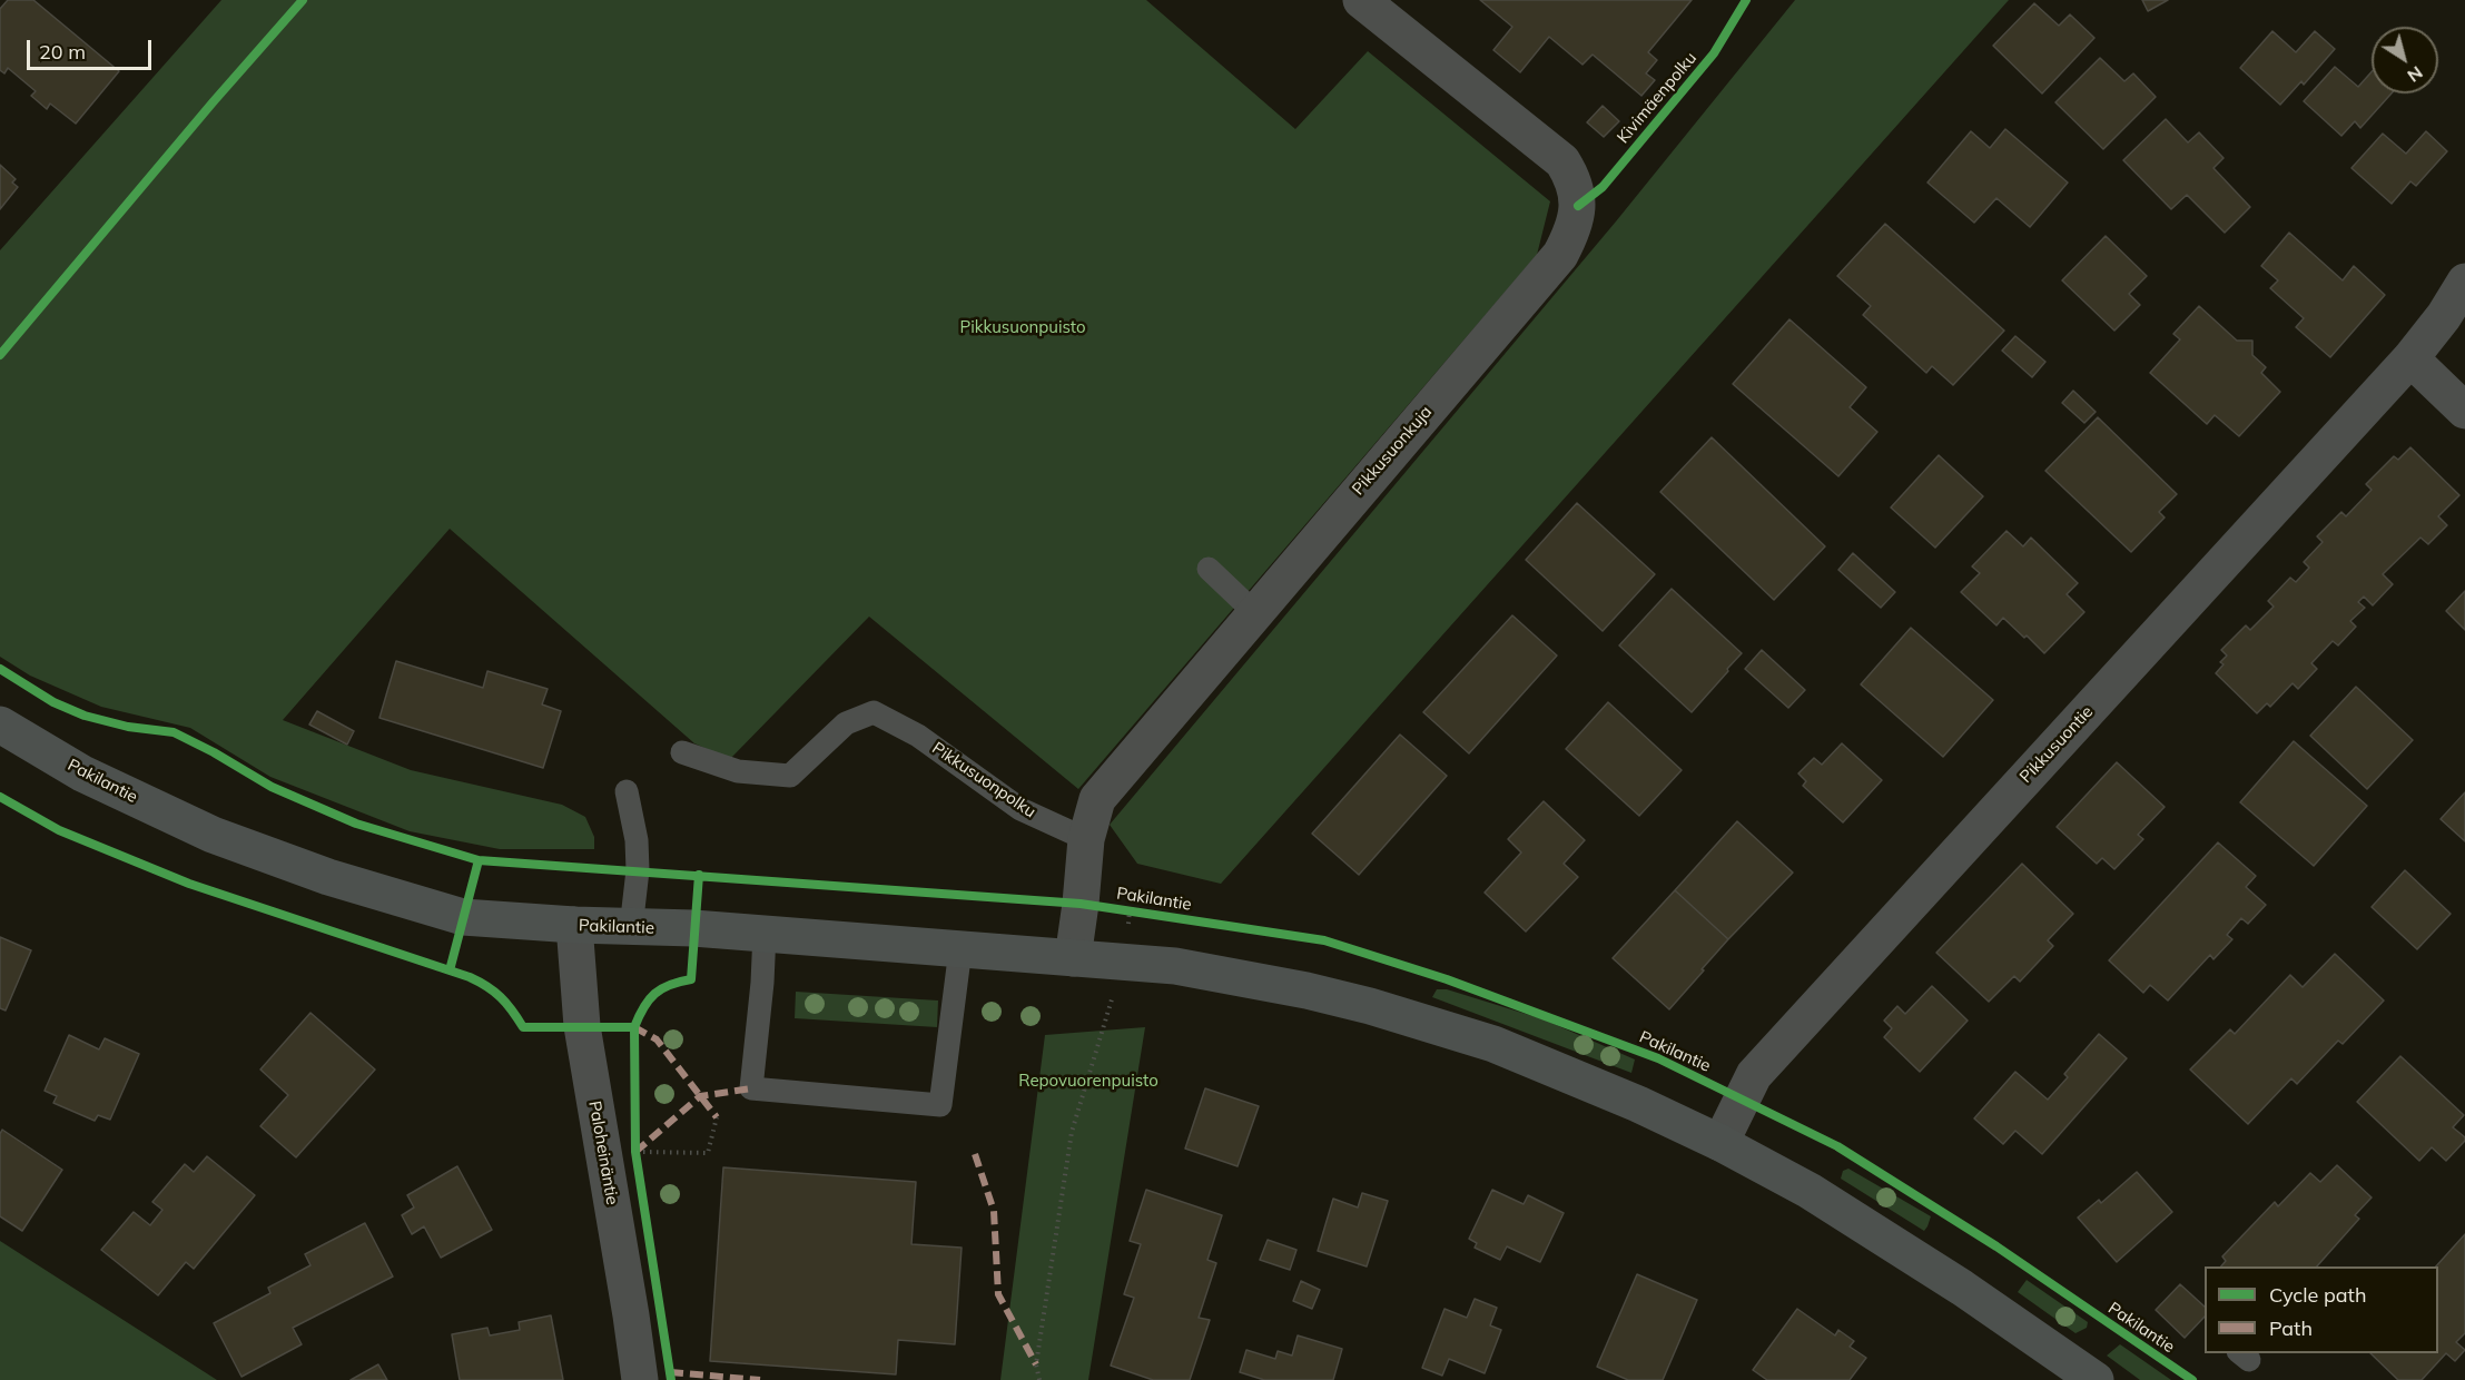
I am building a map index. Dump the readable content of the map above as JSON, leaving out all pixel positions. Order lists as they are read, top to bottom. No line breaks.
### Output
{"streets":{"main road":["Pakilantie"],"street":["Pikkusuonkuja","Pikkusuontie","Paloheinäntie"],"lane":["Pikkusuonpolku"],"cycle path":["Kivimäenpolku"]},"crossings":[["Pikkusuonkuja","Pikkusuonpolku"],["Pikkusuonkuja","Pakilantie"],["Pikkusuontie","Pakilantie"],["Pakilantie","Paloheinäntie"]],"parks":["Pikkusuonpuisto","Repovuorenpuisto"],"legend":["Cycle path","Path"],"scale_bar":"20 m","north":"bottom right"}
